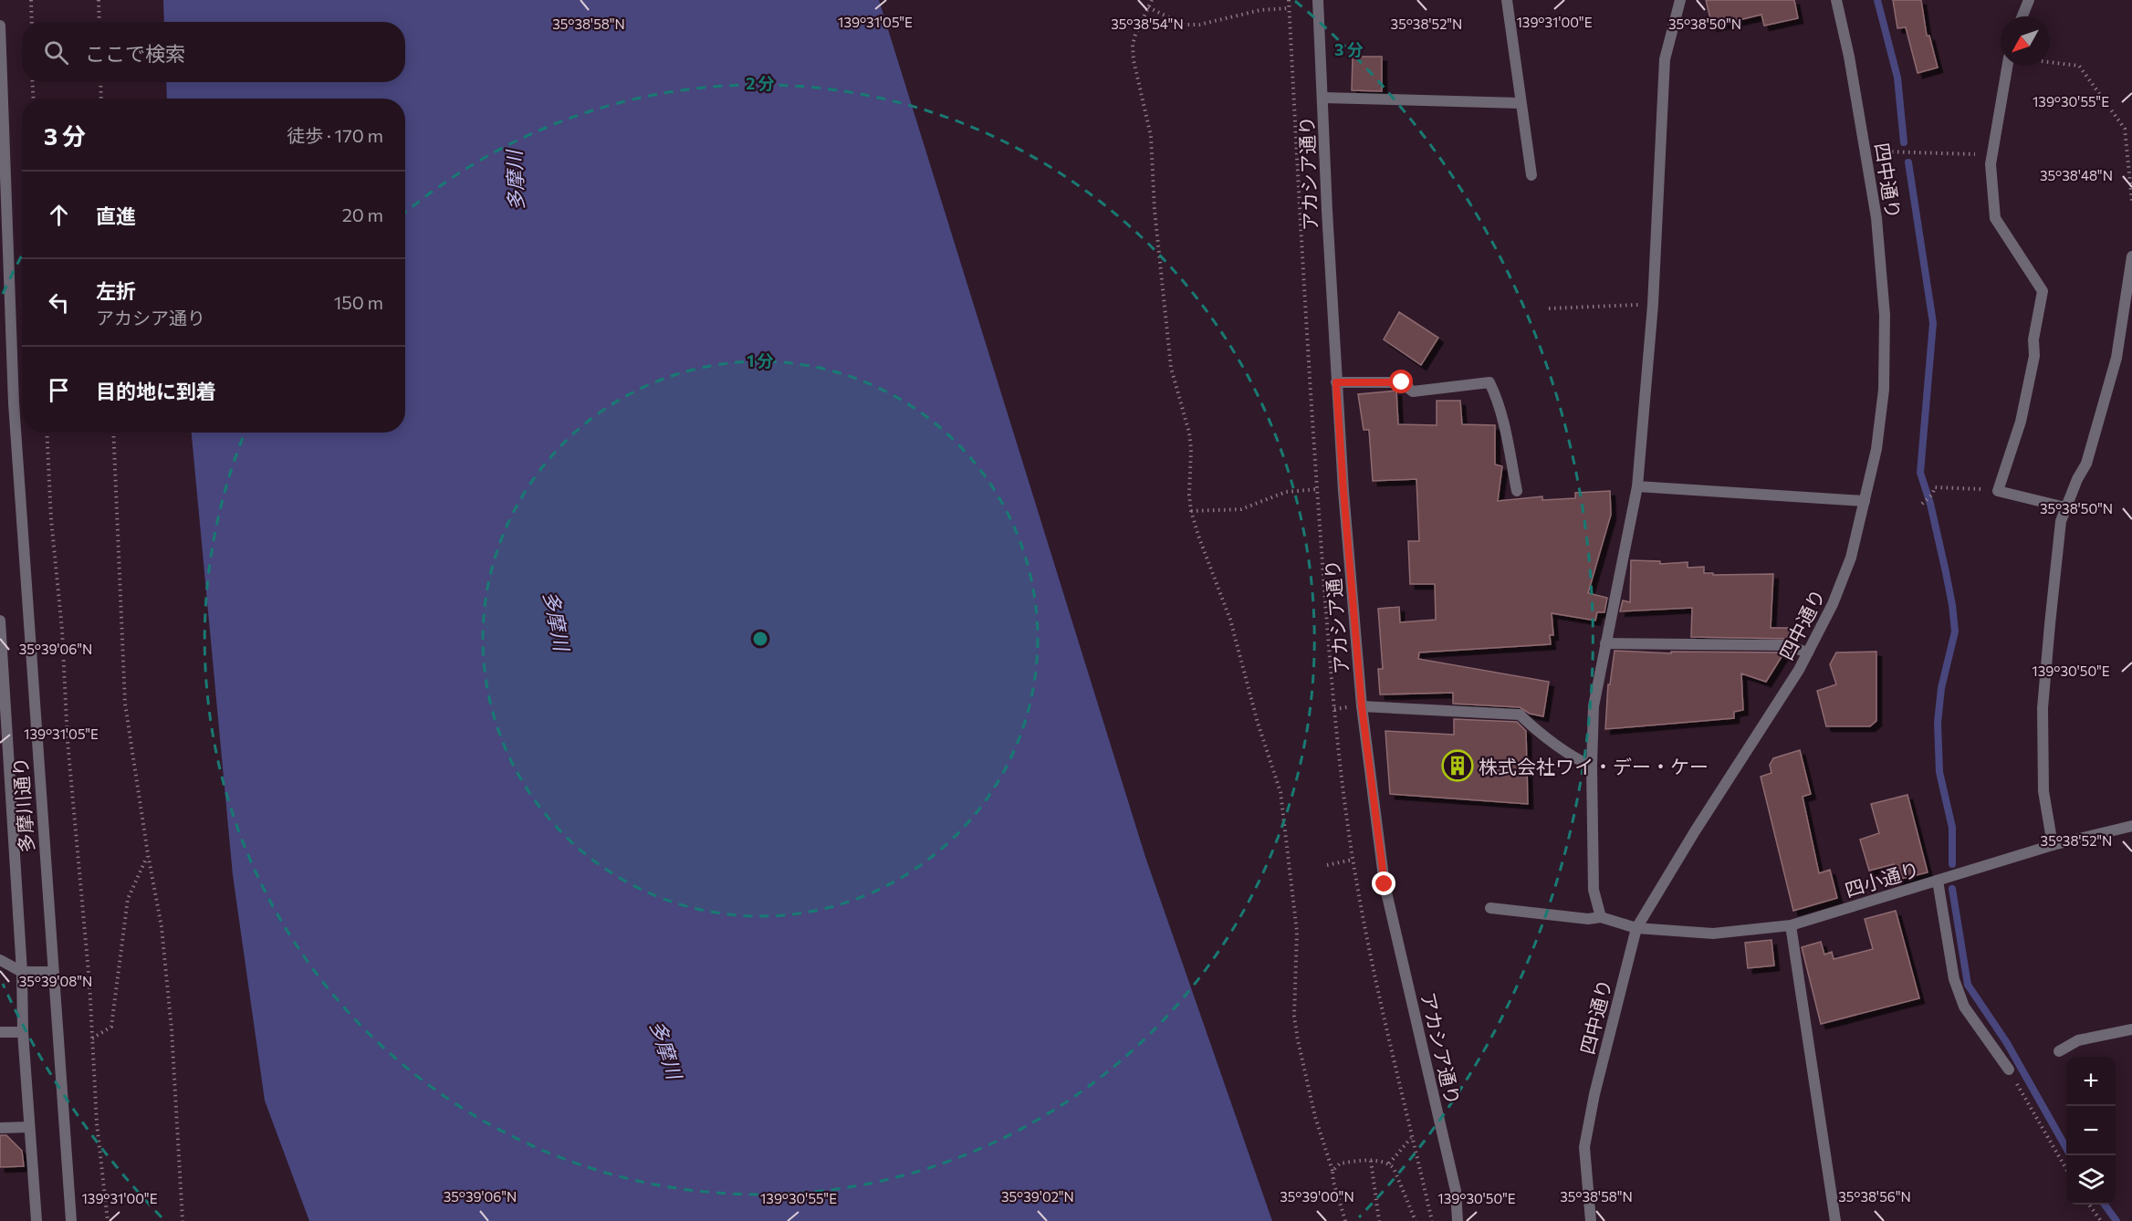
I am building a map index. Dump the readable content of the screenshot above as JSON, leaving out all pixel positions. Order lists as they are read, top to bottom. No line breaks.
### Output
{"streets":{"street":["アカシア通り","四中通り","多摩川通り","四小通り"]},"crossings":[["四中通り","四小通り"]],"water":["多摩川"],"places":{"building":["株式会社ワイ・デー・ケー"]},"north":"bottom left","page":{"search":"ここで検索","heading":["3 分","徒歩 · 170 m"],"list":[["直進","20 m"],["左折","アカシア通り","150 m"],"目的地に到着"],"map_buttons":["+","−"]},"coordinates":["139°31'05\"E","139°31'00\"E","35°38'58\"N","35°38'54\"N","35°38'52\"N","35°38'50\"N","139°30'55\"E","35°38'48\"N","35°39'06\"N","139°30'50\"E","35°39'08\"N","35°39'02\"N","35°39'00\"N","35°38'56\"N"],"rings":["3 分","2 分","1 分"]}
